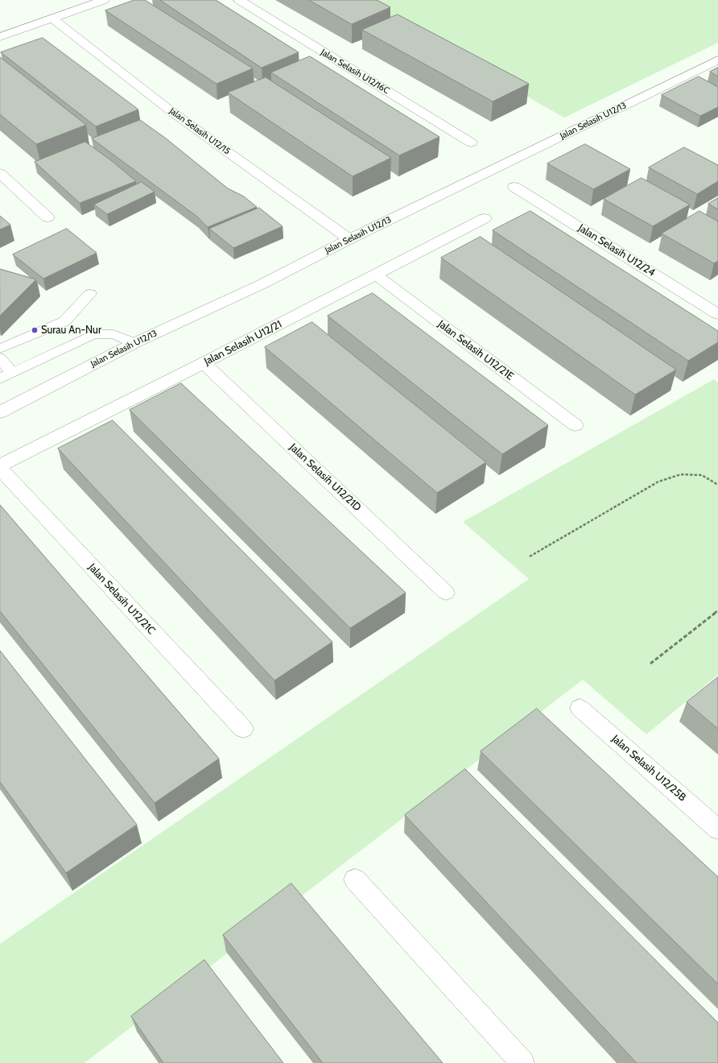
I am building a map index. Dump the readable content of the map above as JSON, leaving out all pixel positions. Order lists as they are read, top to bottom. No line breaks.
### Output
{"streets":{"street":["Jalan Selasih U12/16C","Jalan Selasih U12/13","Jalan Selasih U12/15","Jalan Selasih U12/24","Jalan Selasih U12/21","Jalan Selasih U12/21E","Jalan Selasih U12/21D","Jalan Selasih U12/21C","Jalan Selasih U12/25B"]},"crossings":[["Jalan Selasih U12/13","Jalan Selasih U12/15"],["Jalan Selasih U12/21","Jalan Selasih U12/21E"],["Jalan Selasih U12/21","Jalan Selasih U12/21D"]],"places":["Surau An-Nur"]}
